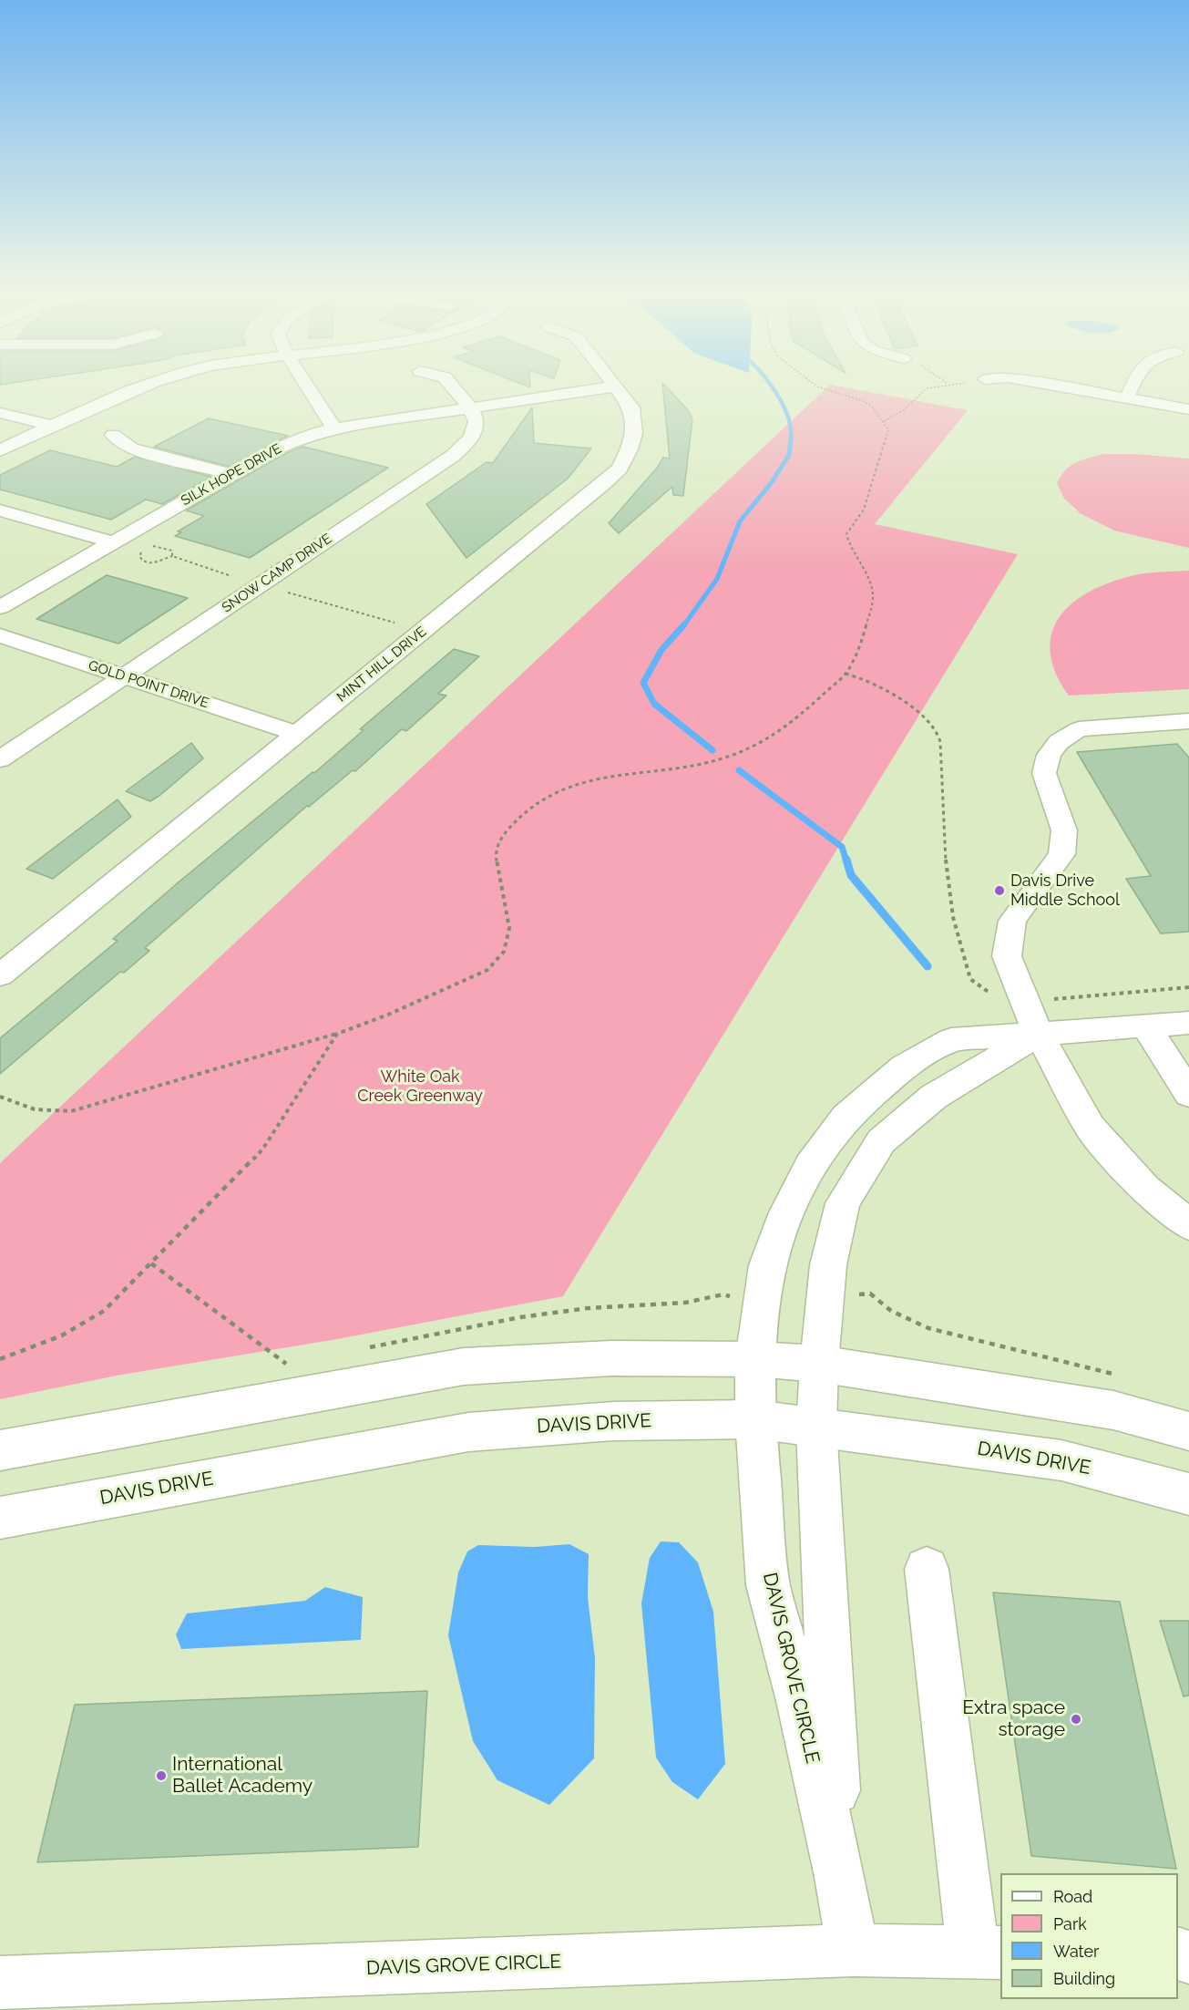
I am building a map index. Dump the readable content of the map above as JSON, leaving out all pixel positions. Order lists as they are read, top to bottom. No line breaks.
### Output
{"streets":{"street":["SILK HOPE DRIVE","SNOW CAMP DRIVE","MINT HILL DRIVE","GOLD POINT DRIVE","DAVIS DRIVE","DAVIS GROVE CIRCLE"]},"crossings":[["SILK HOPE DRIVE","SNOW CAMP DRIVE"],["SILK HOPE DRIVE","MINT HILL DRIVE"],["SNOW CAMP DRIVE","GOLD POINT DRIVE"],["MINT HILL DRIVE","GOLD POINT DRIVE"],["DAVIS DRIVE","DAVIS GROVE CIRCLE"]],"parks":["White Oak Creek Greenway"],"places":["Davis Drive Middle School","Extra space storage","International Ballet Academy"],"legend":["Road","Park","Water","Building"]}
